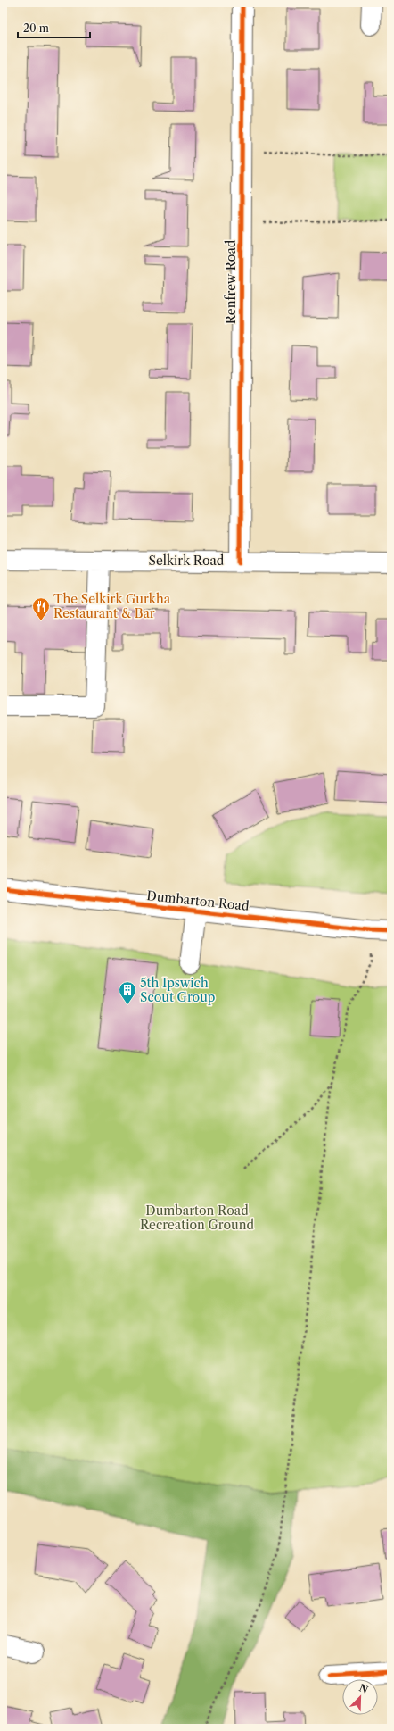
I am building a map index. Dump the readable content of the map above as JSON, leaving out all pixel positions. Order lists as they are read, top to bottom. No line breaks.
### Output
{"streets":{"street":["Renfrew Road","Selkirk Road","Dumbarton Road"]},"crossings":[["Renfrew Road","Selkirk Road"]],"parks":["Dumbarton Road Recreation Ground"],"places":{"restaurant":["The Selkirk Gurkha Restaurant & Bar"],"building":["5th Ipswich Scout Group"]},"scale_bar":"20 m","north":"top right"}
